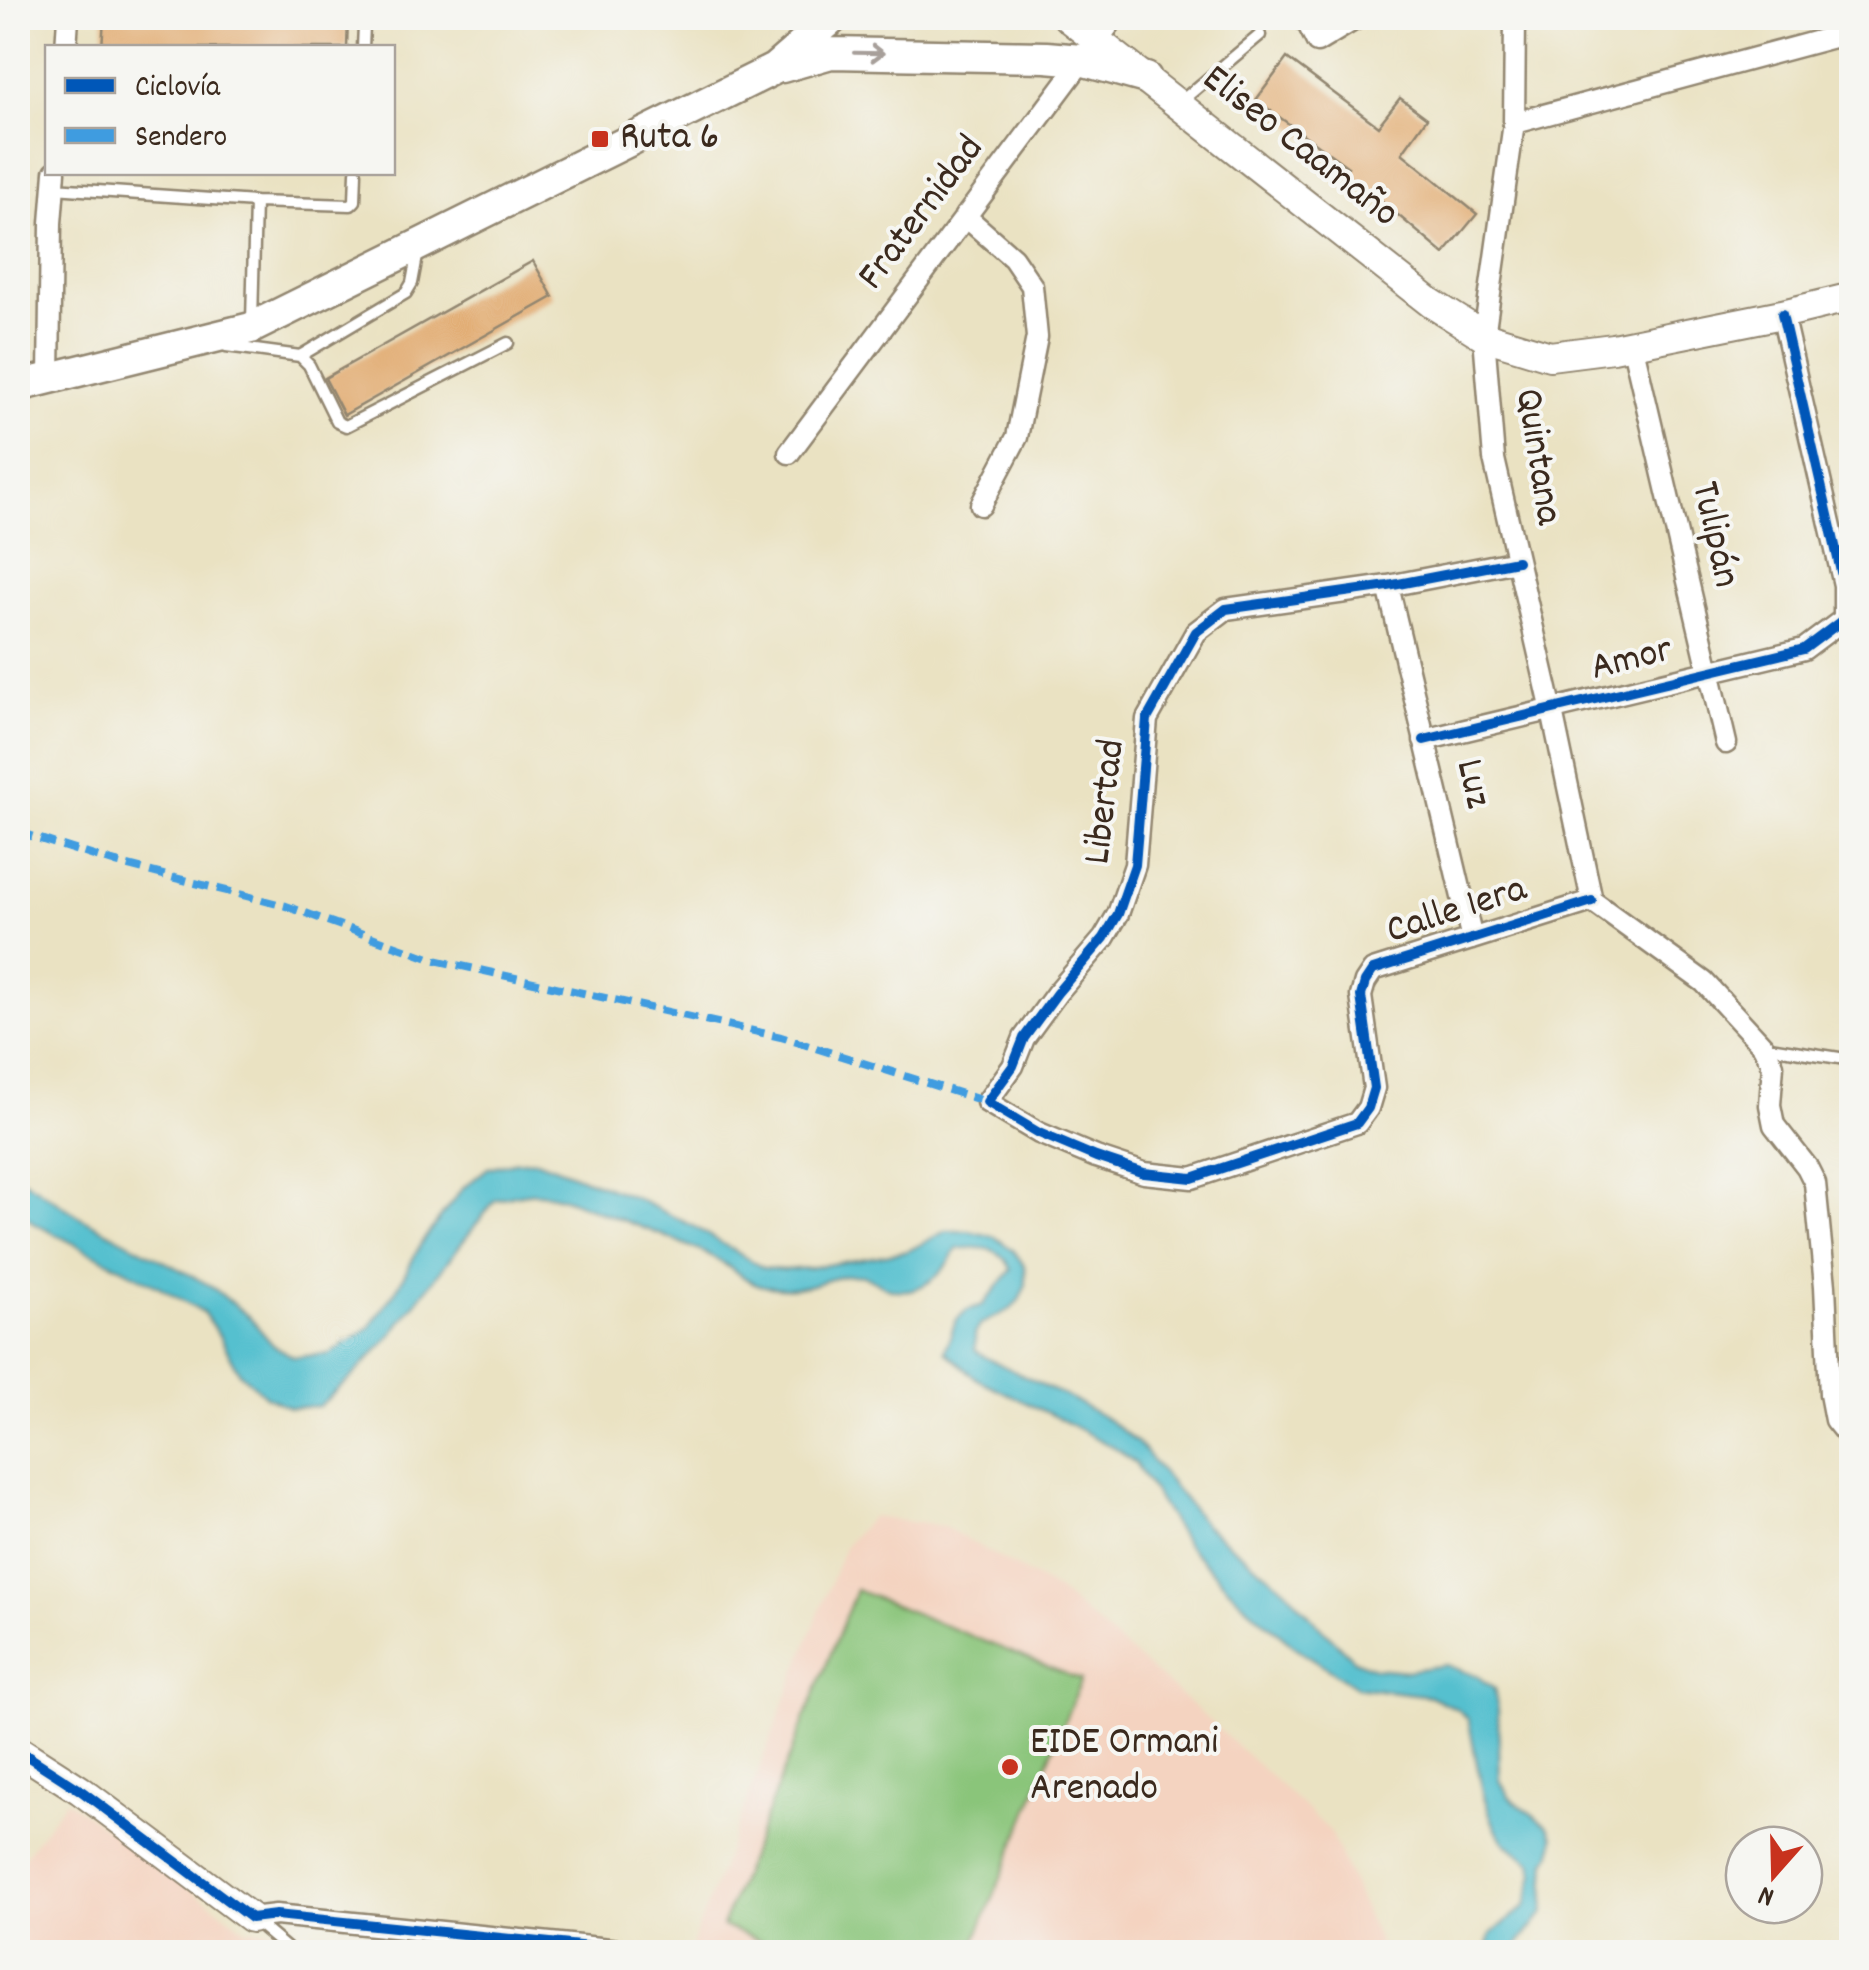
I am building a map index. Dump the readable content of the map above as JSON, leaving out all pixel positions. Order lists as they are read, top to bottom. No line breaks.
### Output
{"streets":{"main road":["Eliseo Caamaño"],"street":["Fraternidad","Quintana","Tulipán","Amor","Luz","Libertad","Calle 1era"]},"crossings":[["Eliseo Caamaño","Quintana"],["Eliseo Caamaño","Tulipán"],["Eliseo Caamaño","Amor"],["Quintana","Amor"],["Quintana","Libertad"],["Quintana","Calle 1era"],["Tulipán","Amor"],["Amor","Luz"],["Luz","Libertad"],["Luz","Calle 1era"],["Libertad","Calle 1era"]],"places":{"transit":["Ruta 6"],"other":["EIDE Ormani Arenado"]},"legend":["Ciclovía","Sendero"],"north":"bottom"}
